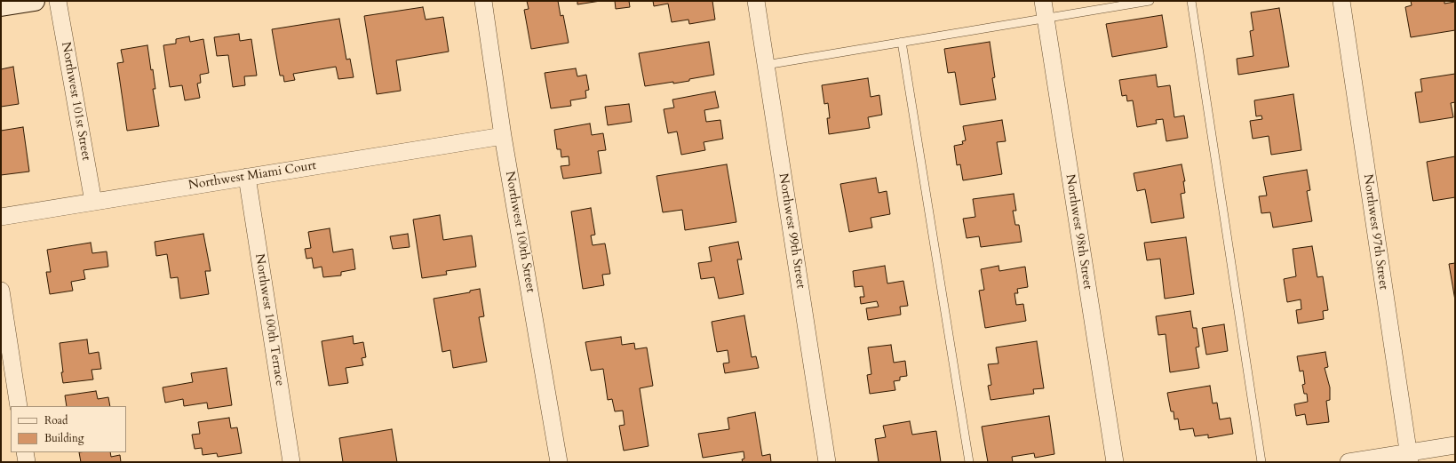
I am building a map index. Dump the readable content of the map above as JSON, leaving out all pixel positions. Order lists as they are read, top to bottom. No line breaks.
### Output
{"streets":{"street":["Northwest 101st Street","Northwest Miami Court","Northwest 99th Street","Northwest 100th Street","Northwest 98th Street","Northwest 97th Street","Northwest 100th Terrace"]},"crossings":[["Northwest 101st Street","Northwest Miami Court"],["Northwest Miami Court","Northwest 100th Street"],["Northwest Miami Court","Northwest 100th Terrace"]],"legend":["Road","Building"]}
